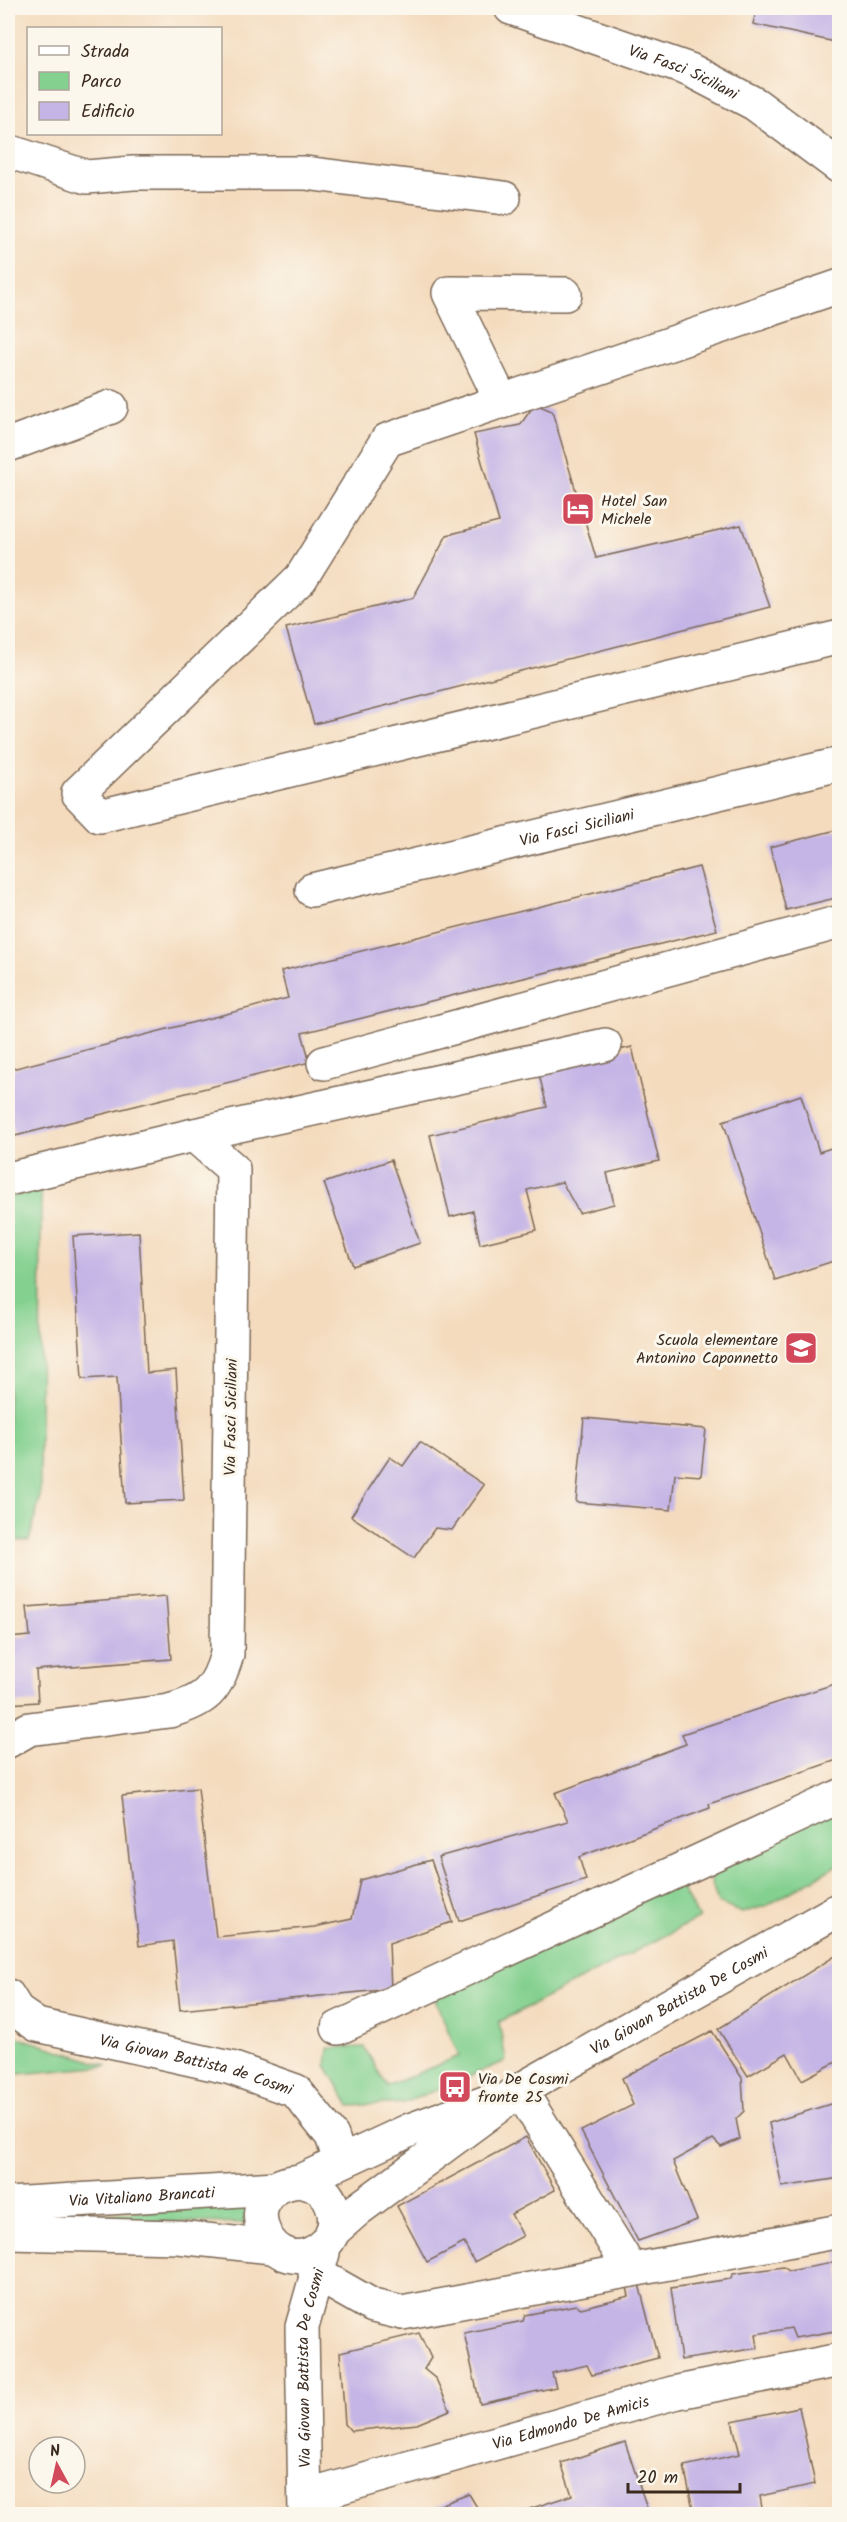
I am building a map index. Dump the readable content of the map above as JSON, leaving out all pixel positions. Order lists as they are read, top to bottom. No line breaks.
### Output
{"streets":{"street":["Via Fasci Siciliani","Via Giovan Battista De Cosmi","Via Giovan Battista de Cosmi","Via Vitaliano Brancati","Via Edmondo De Amicis"]},"crossings":[["Via Giovan Battista De Cosmi","Via Vitaliano Brancati"],["Via Giovan Battista De Cosmi","Via Edmondo De Amicis"]],"places":{"hotel":["Hotel San Michele"],"school or university":["Scuola elementare Antonino Caponnetto"],"bus stop":["Via De Cosmi fronte 25"]},"legend":["Strada","Parco","Edificio"],"scale_bar":"20 m","north":"top"}
